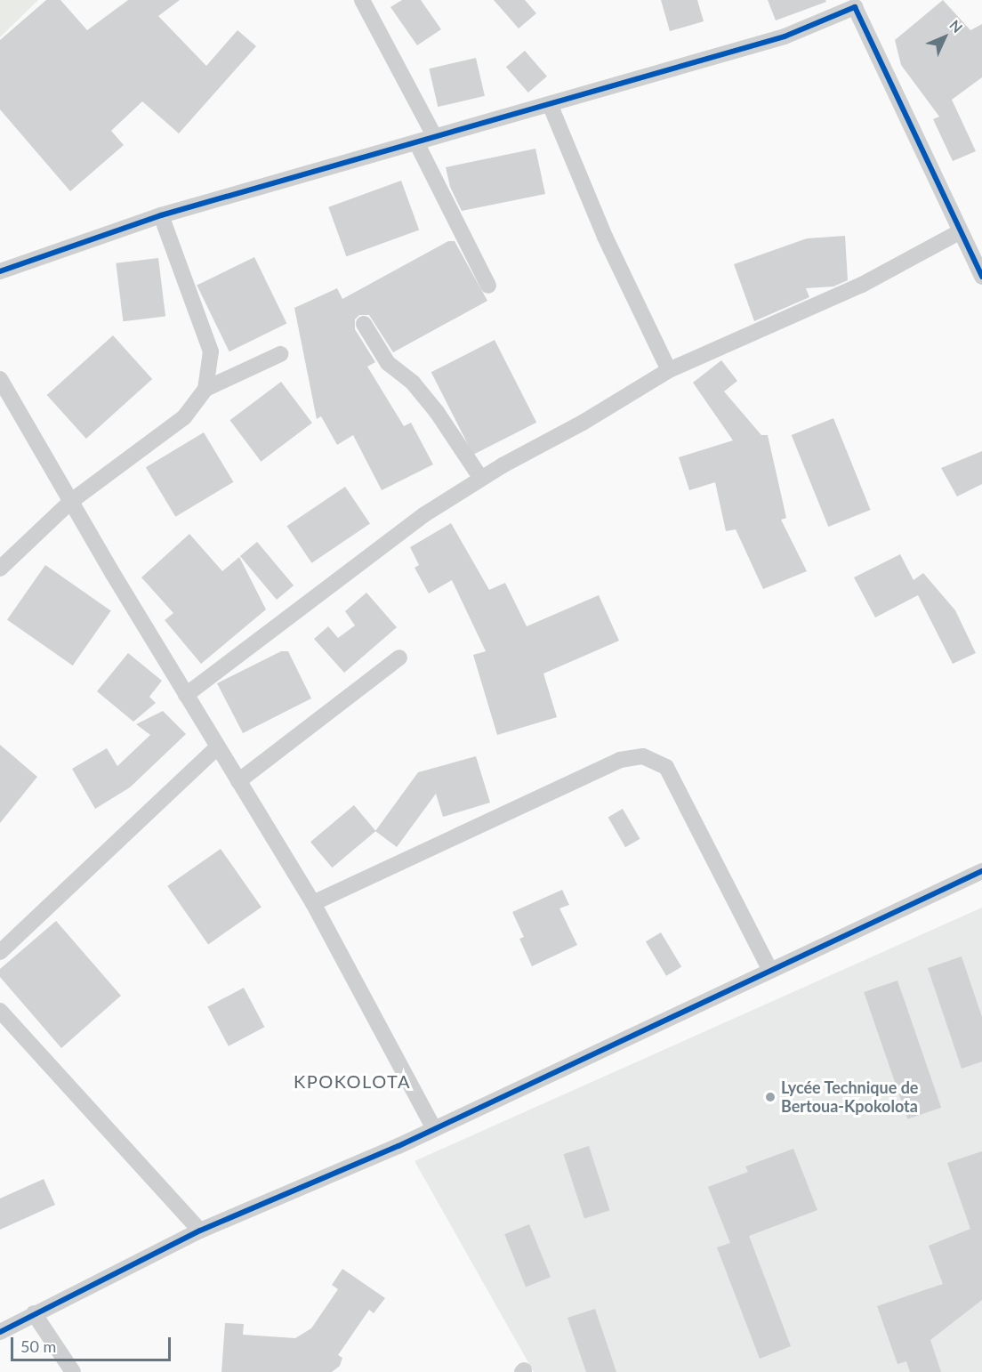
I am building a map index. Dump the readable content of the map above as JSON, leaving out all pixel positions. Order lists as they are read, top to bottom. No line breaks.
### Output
{"districts":["KPOKOLOTA"],"places":["Lycée Technique de Bertoua-Kpokolota"],"scale_bar":"50 m","north":"top right"}
